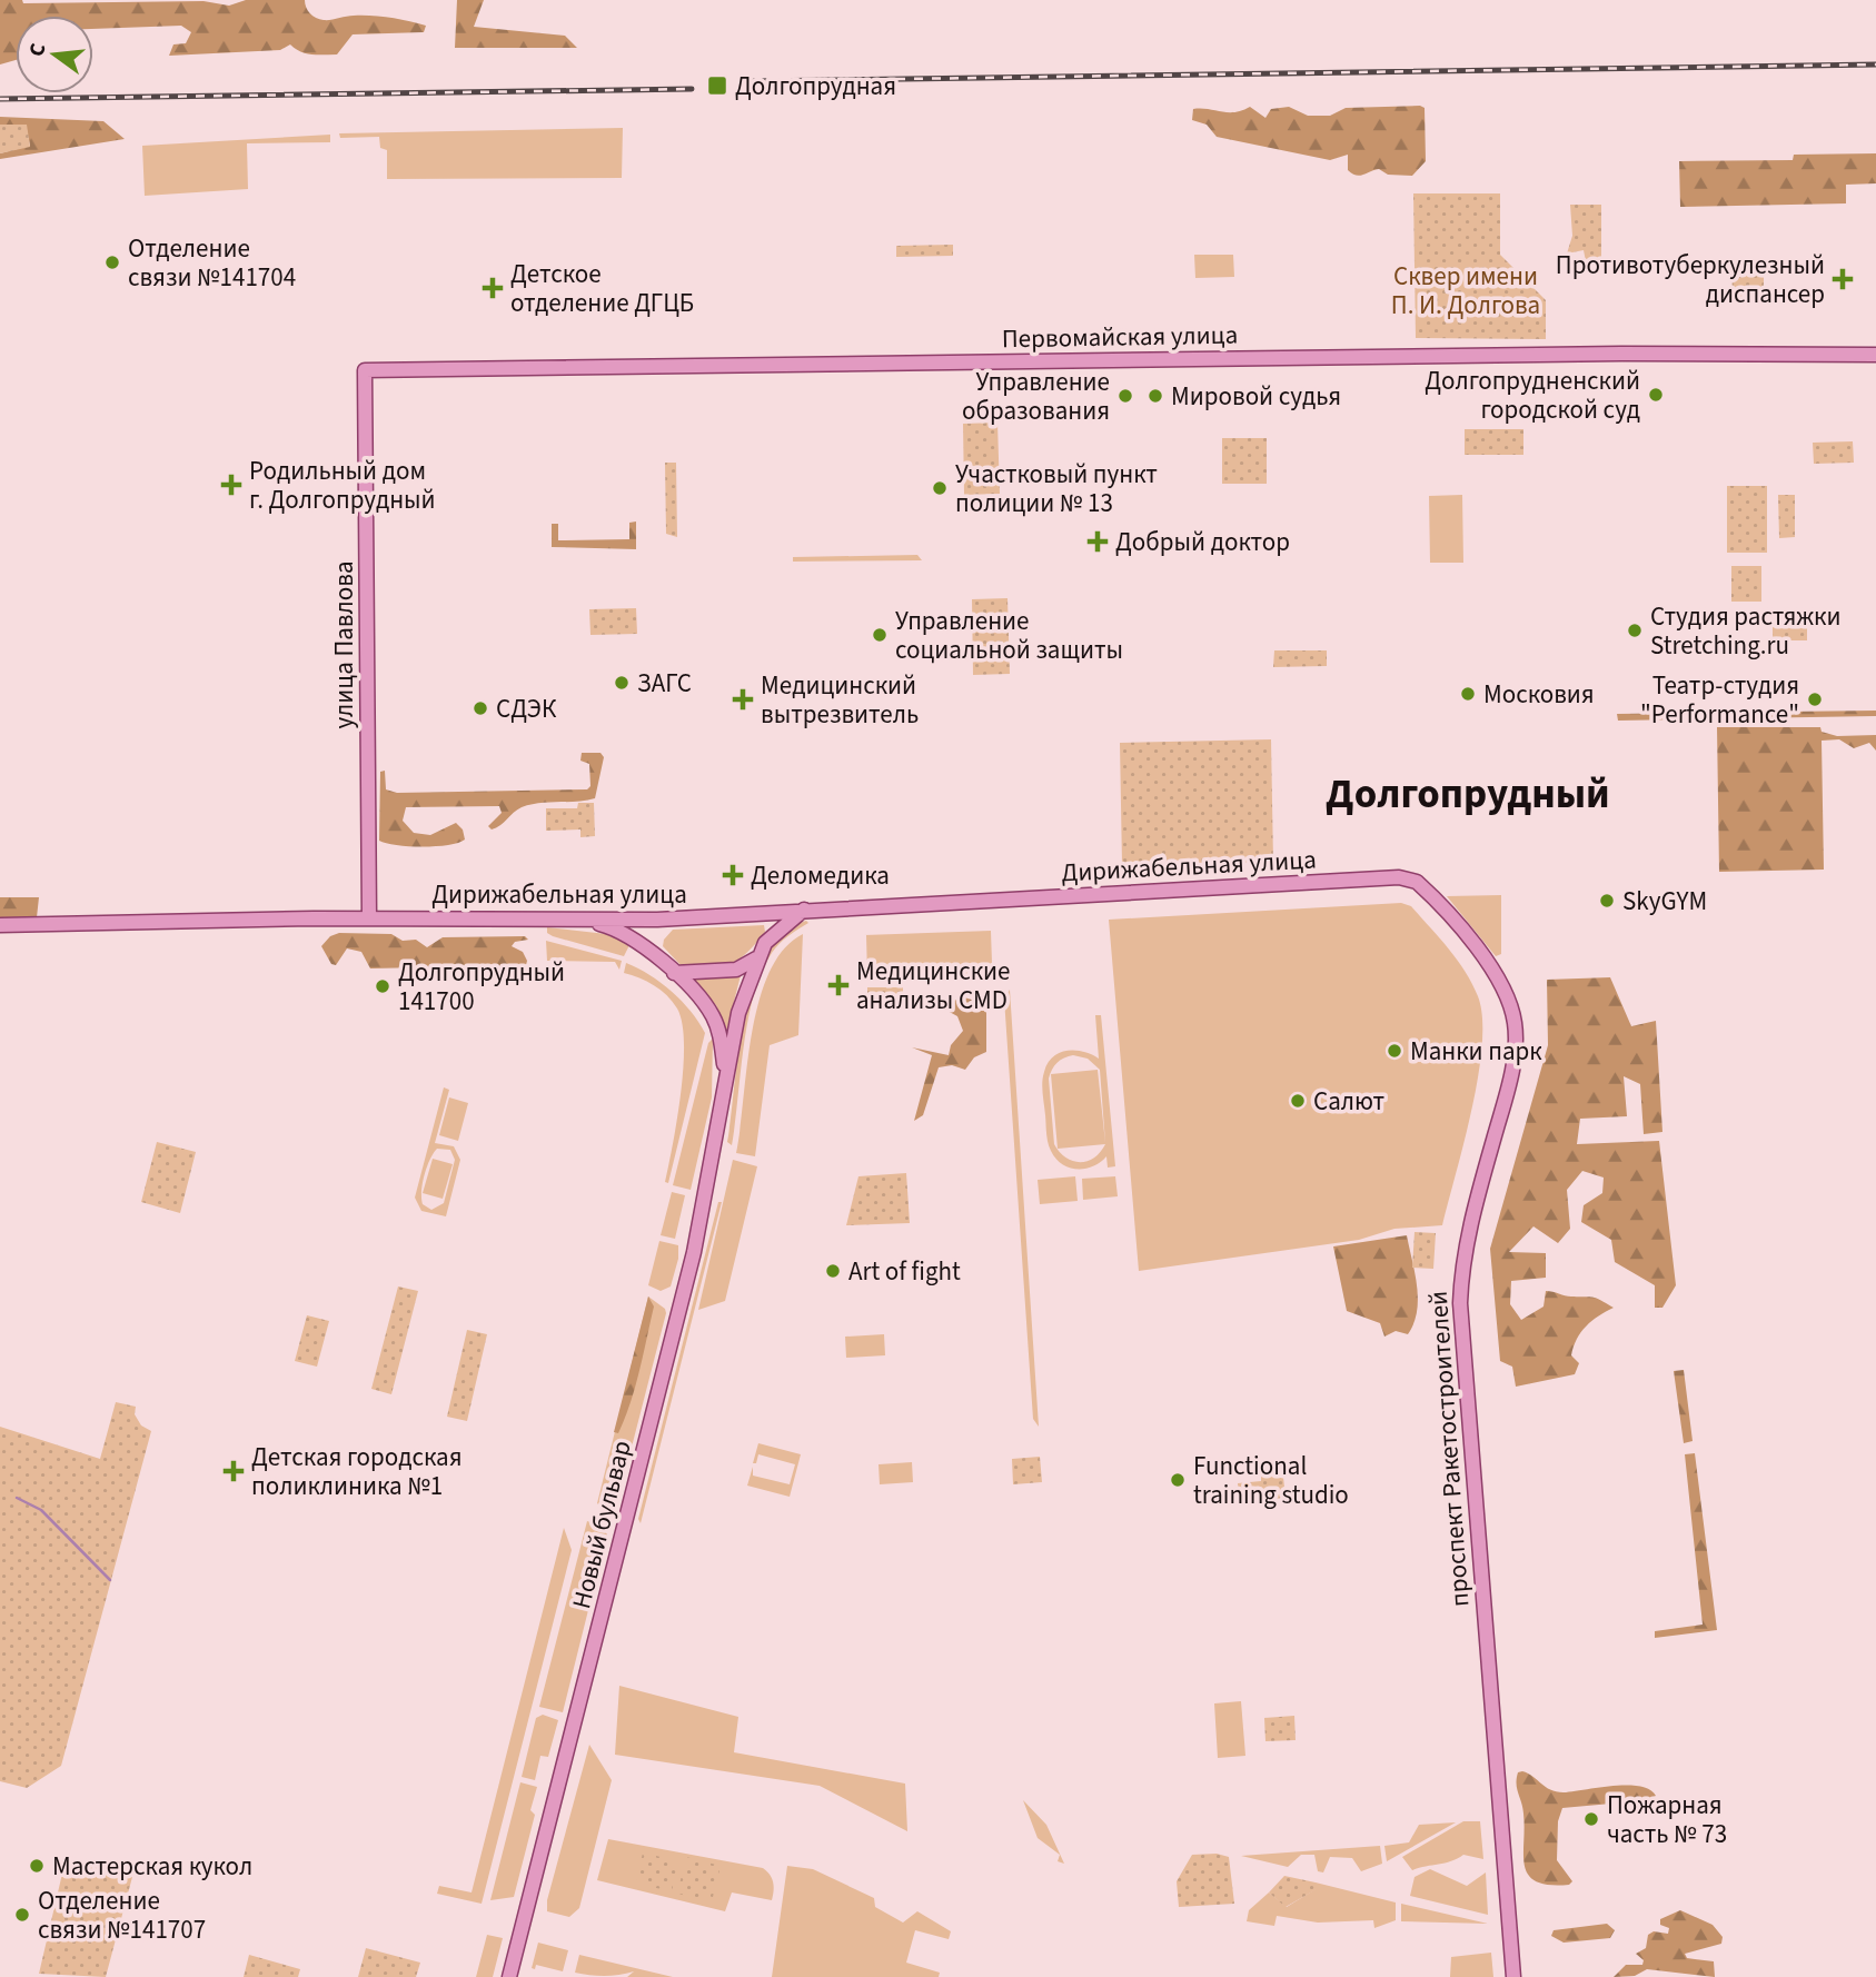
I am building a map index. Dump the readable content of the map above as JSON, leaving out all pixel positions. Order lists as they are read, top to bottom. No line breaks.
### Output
{"streets":{"main road":["Первомайская улица","улица Павлова","Дирижабельная улица","проспект Ракетостроителей","Новый бульвар"]},"crossings":[["Первомайская улица","улица Павлова"],["улица Павлова","Дирижабельная улица"],["Дирижабельная улица","проспект Ракетостроителей"],["Дирижабельная улица","Новый бульвар"]],"districts":["Долгопрудный"],"parks":["Сквер имени П. И. Долгова"],"places":{"transit":["Долгопрудная"],"other":["Отделение связи №141704","Долгопрудненский городской суд","Управление образования","Мировой судья","Участковый пункт полиции № 13","Студия растяжки Stretching.ru","Управление социальной защиты","ЗАГС","Московия","Театр-студия \"Performance\"","СДЭК","SkyGYM","Долгопрудный 141700","Манки парк","Салют","Art of fight","Functional training studio","Пожарная часть № 73","Мастерская кукол","Отделение связи №141707"],"health":["Противотуберкулезный диспансер","Детское отделение ДГЦБ","Родильный дом г. Долгопрудный","Добрый доктор","Медицинский вытрезвитель","Деломедика","Медицинские анализы CMD","Детская городская поликлиника №1"]},"north":"left"}
